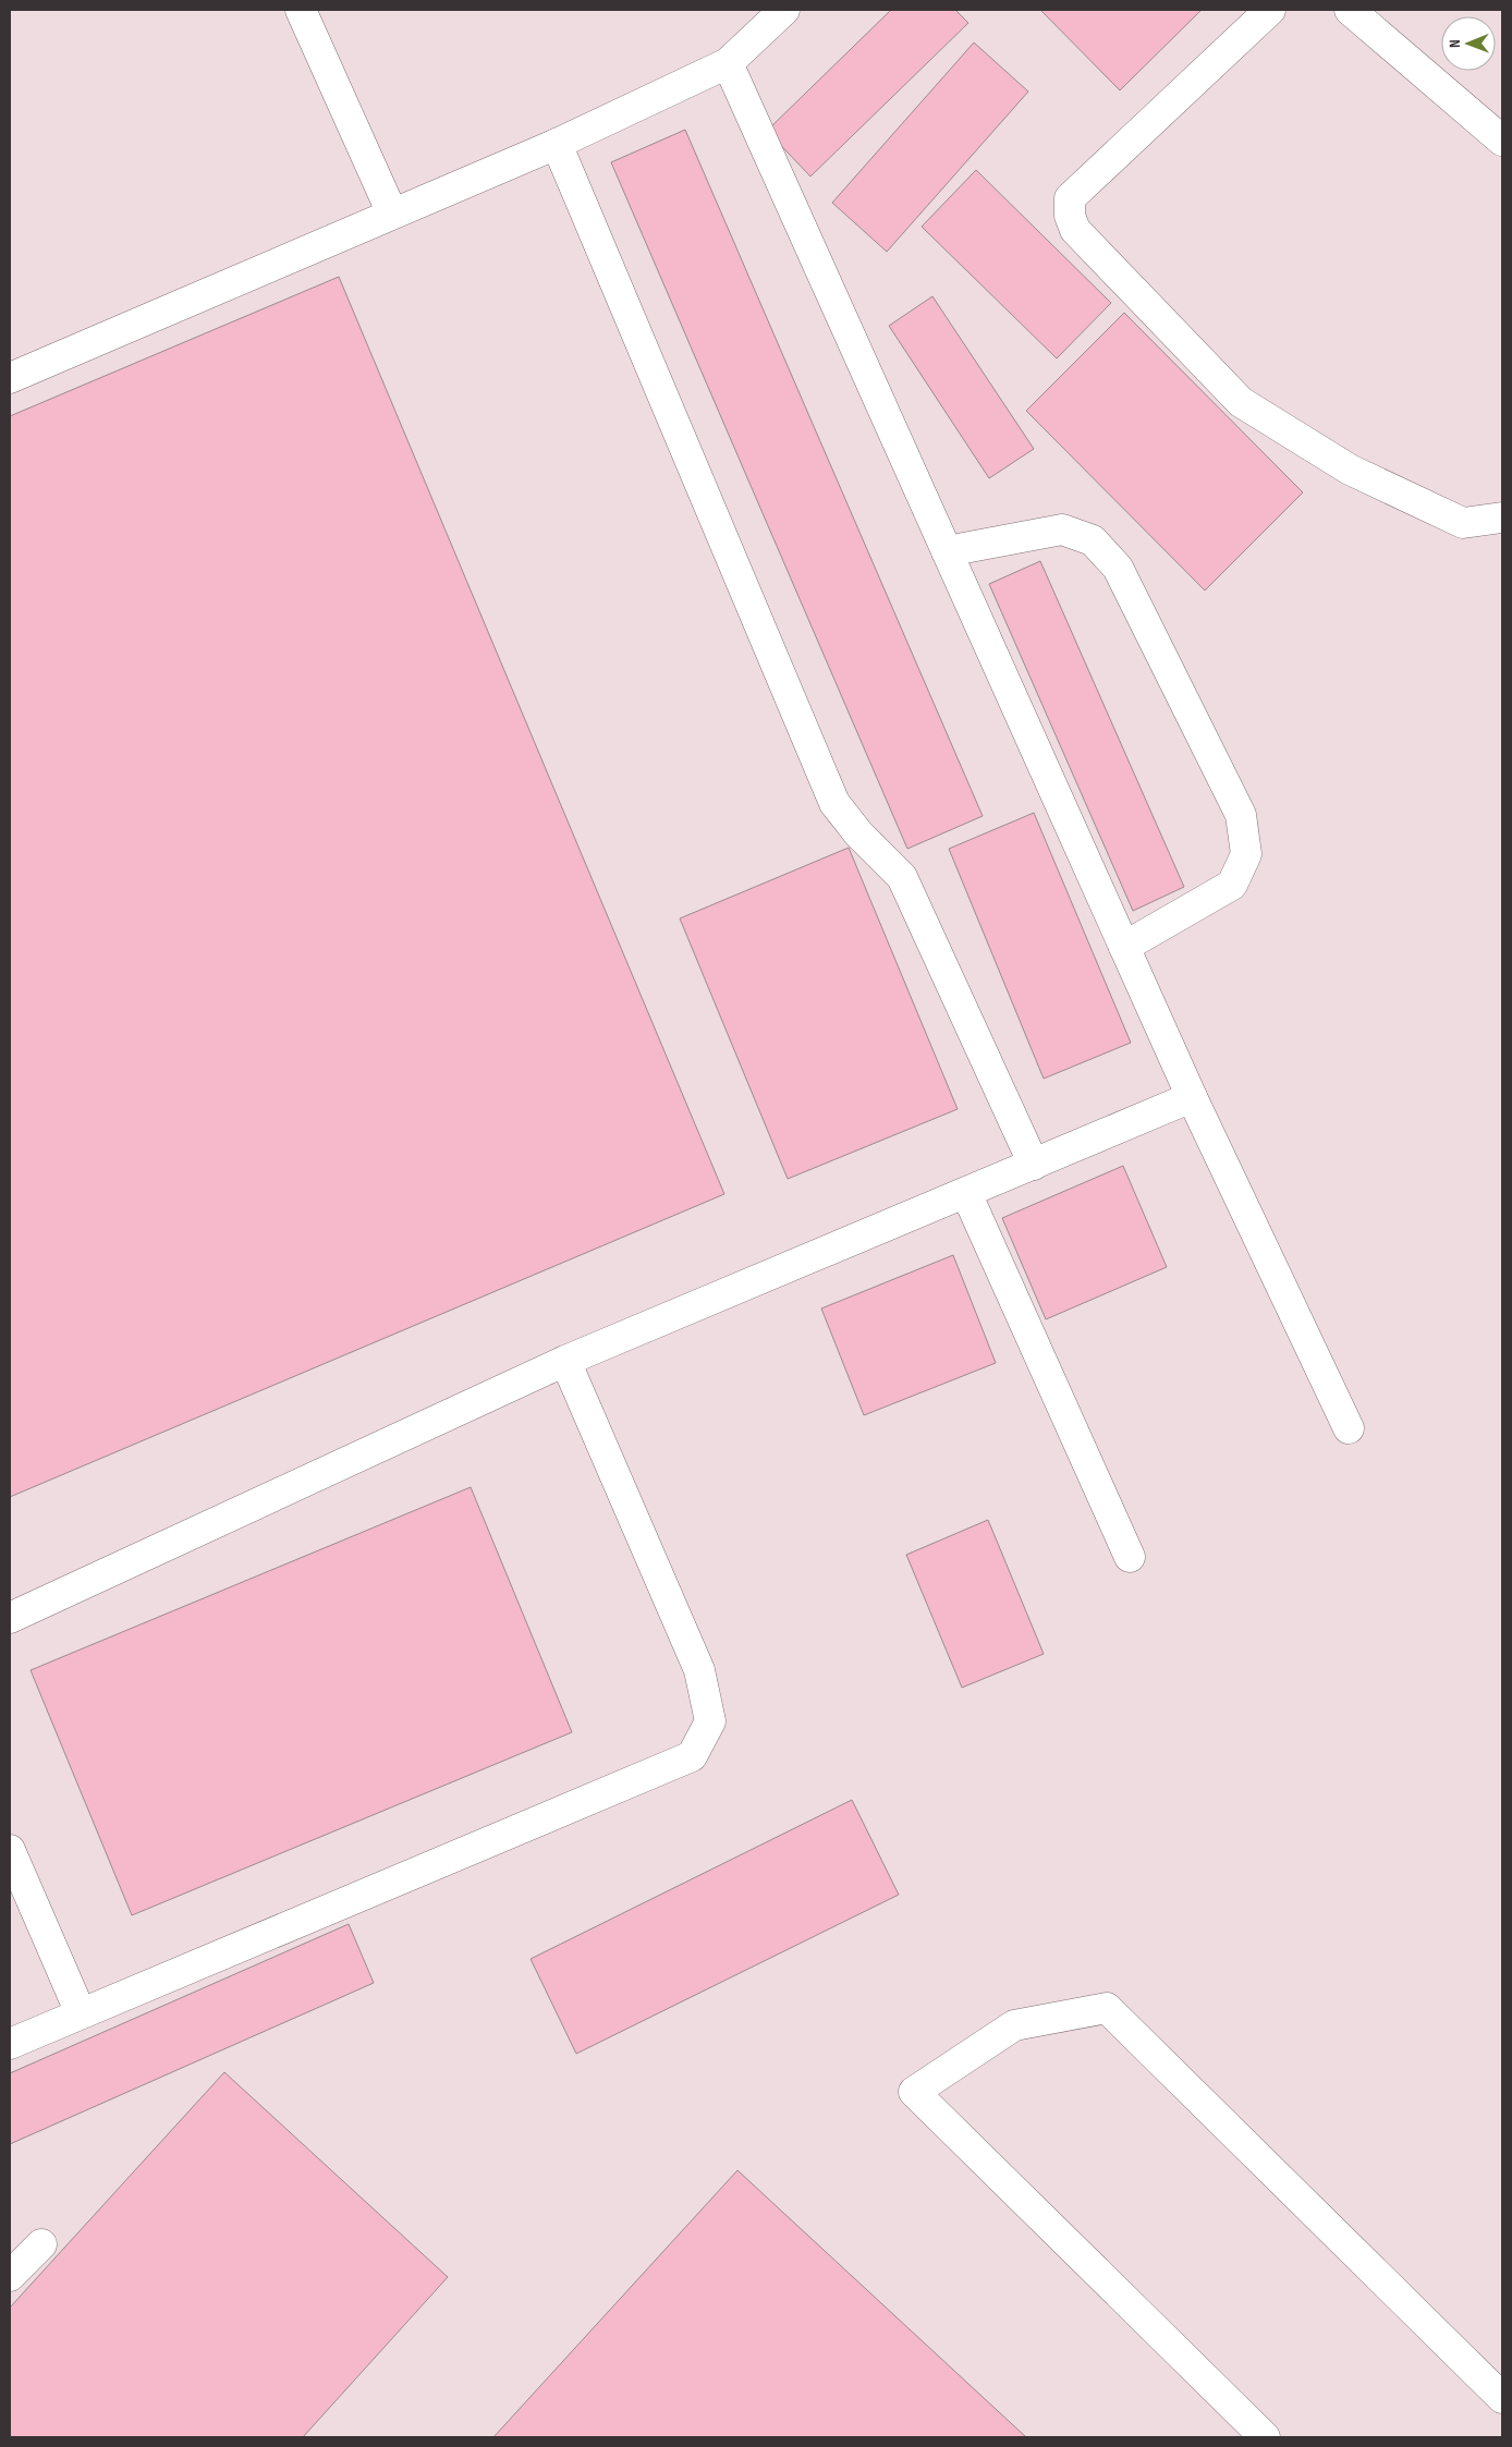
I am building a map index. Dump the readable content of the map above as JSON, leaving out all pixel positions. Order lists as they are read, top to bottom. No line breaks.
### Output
{"north":"left"}
